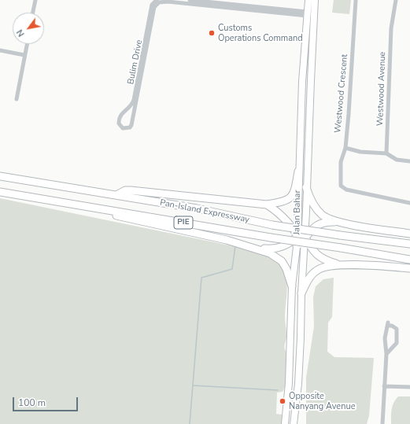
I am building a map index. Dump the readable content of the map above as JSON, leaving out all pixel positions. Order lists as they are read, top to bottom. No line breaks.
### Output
{"streets":{"highway":["Pan-Island Expressway","PIE"],"main road":["Jalan Bahar"],"street":["Bulim Drive","Westwood Avenue","Westwood Crescent"]},"crossings":[["Bulim Drive","Jalan Bahar"]],"places":["Customs Operations Command","Opposite Nanyang Avenue"],"scale_bar":"100 m","north":"bottom left"}
